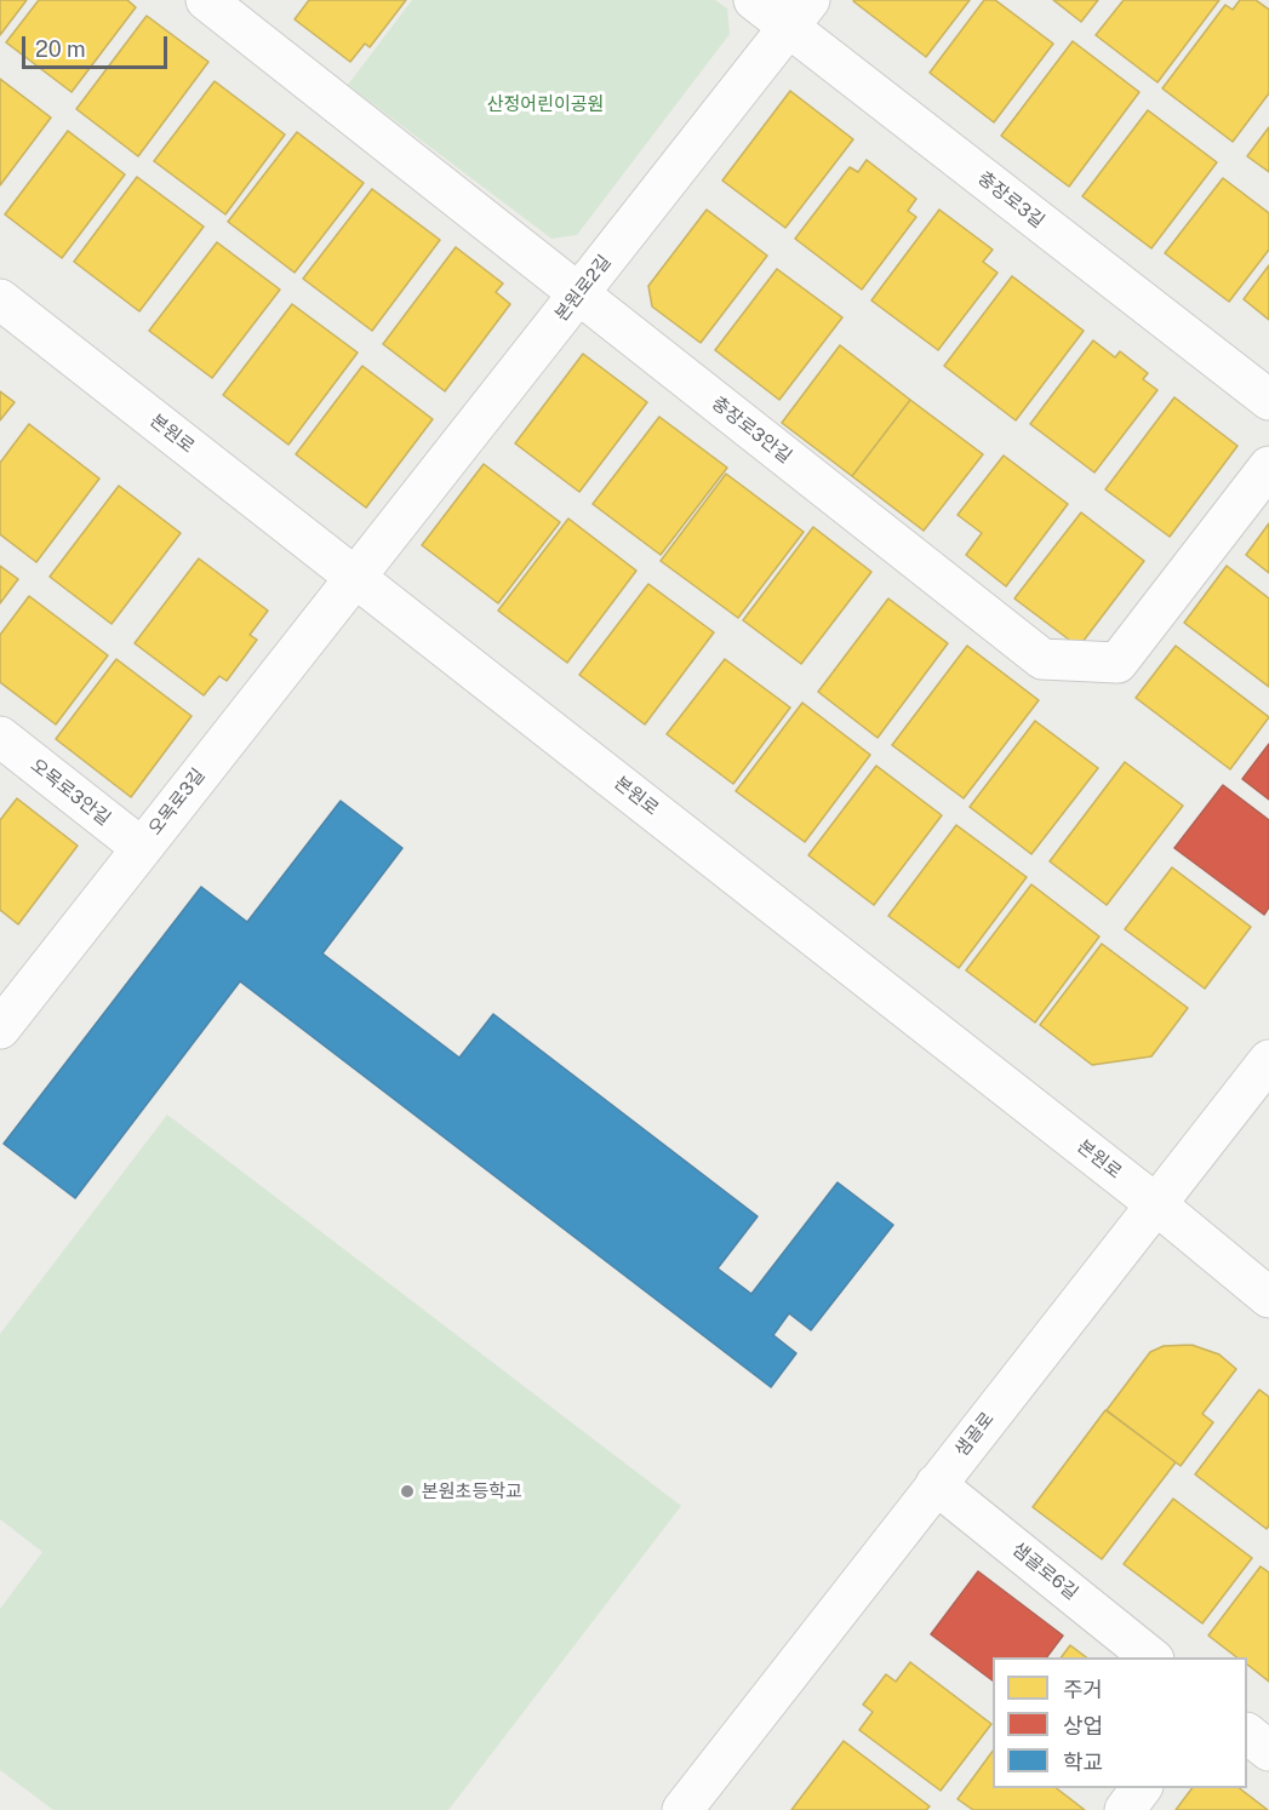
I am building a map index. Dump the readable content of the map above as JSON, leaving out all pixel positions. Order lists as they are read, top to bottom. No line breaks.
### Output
{"streets":{"street":["충장로3길","본원로2길","충장로3안길","본원로","오목로3안길","오목로3길","샘골로","샘골로6길"]},"crossings":[["충장로3길","본원로2길"],["본원로2길","충장로3안길"],["본원로2길","본원로"],["본원로2길","오목로3길"],["본원로","오목로3길"],["본원로","샘골로"],["오목로3안길","오목로3길"],["샘골로","샘골로6길"]],"parks":["산정어린이공원"],"places":["본원초등학교"],"legend":["주거","상업","학교"],"scale_bar":"20 m"}
